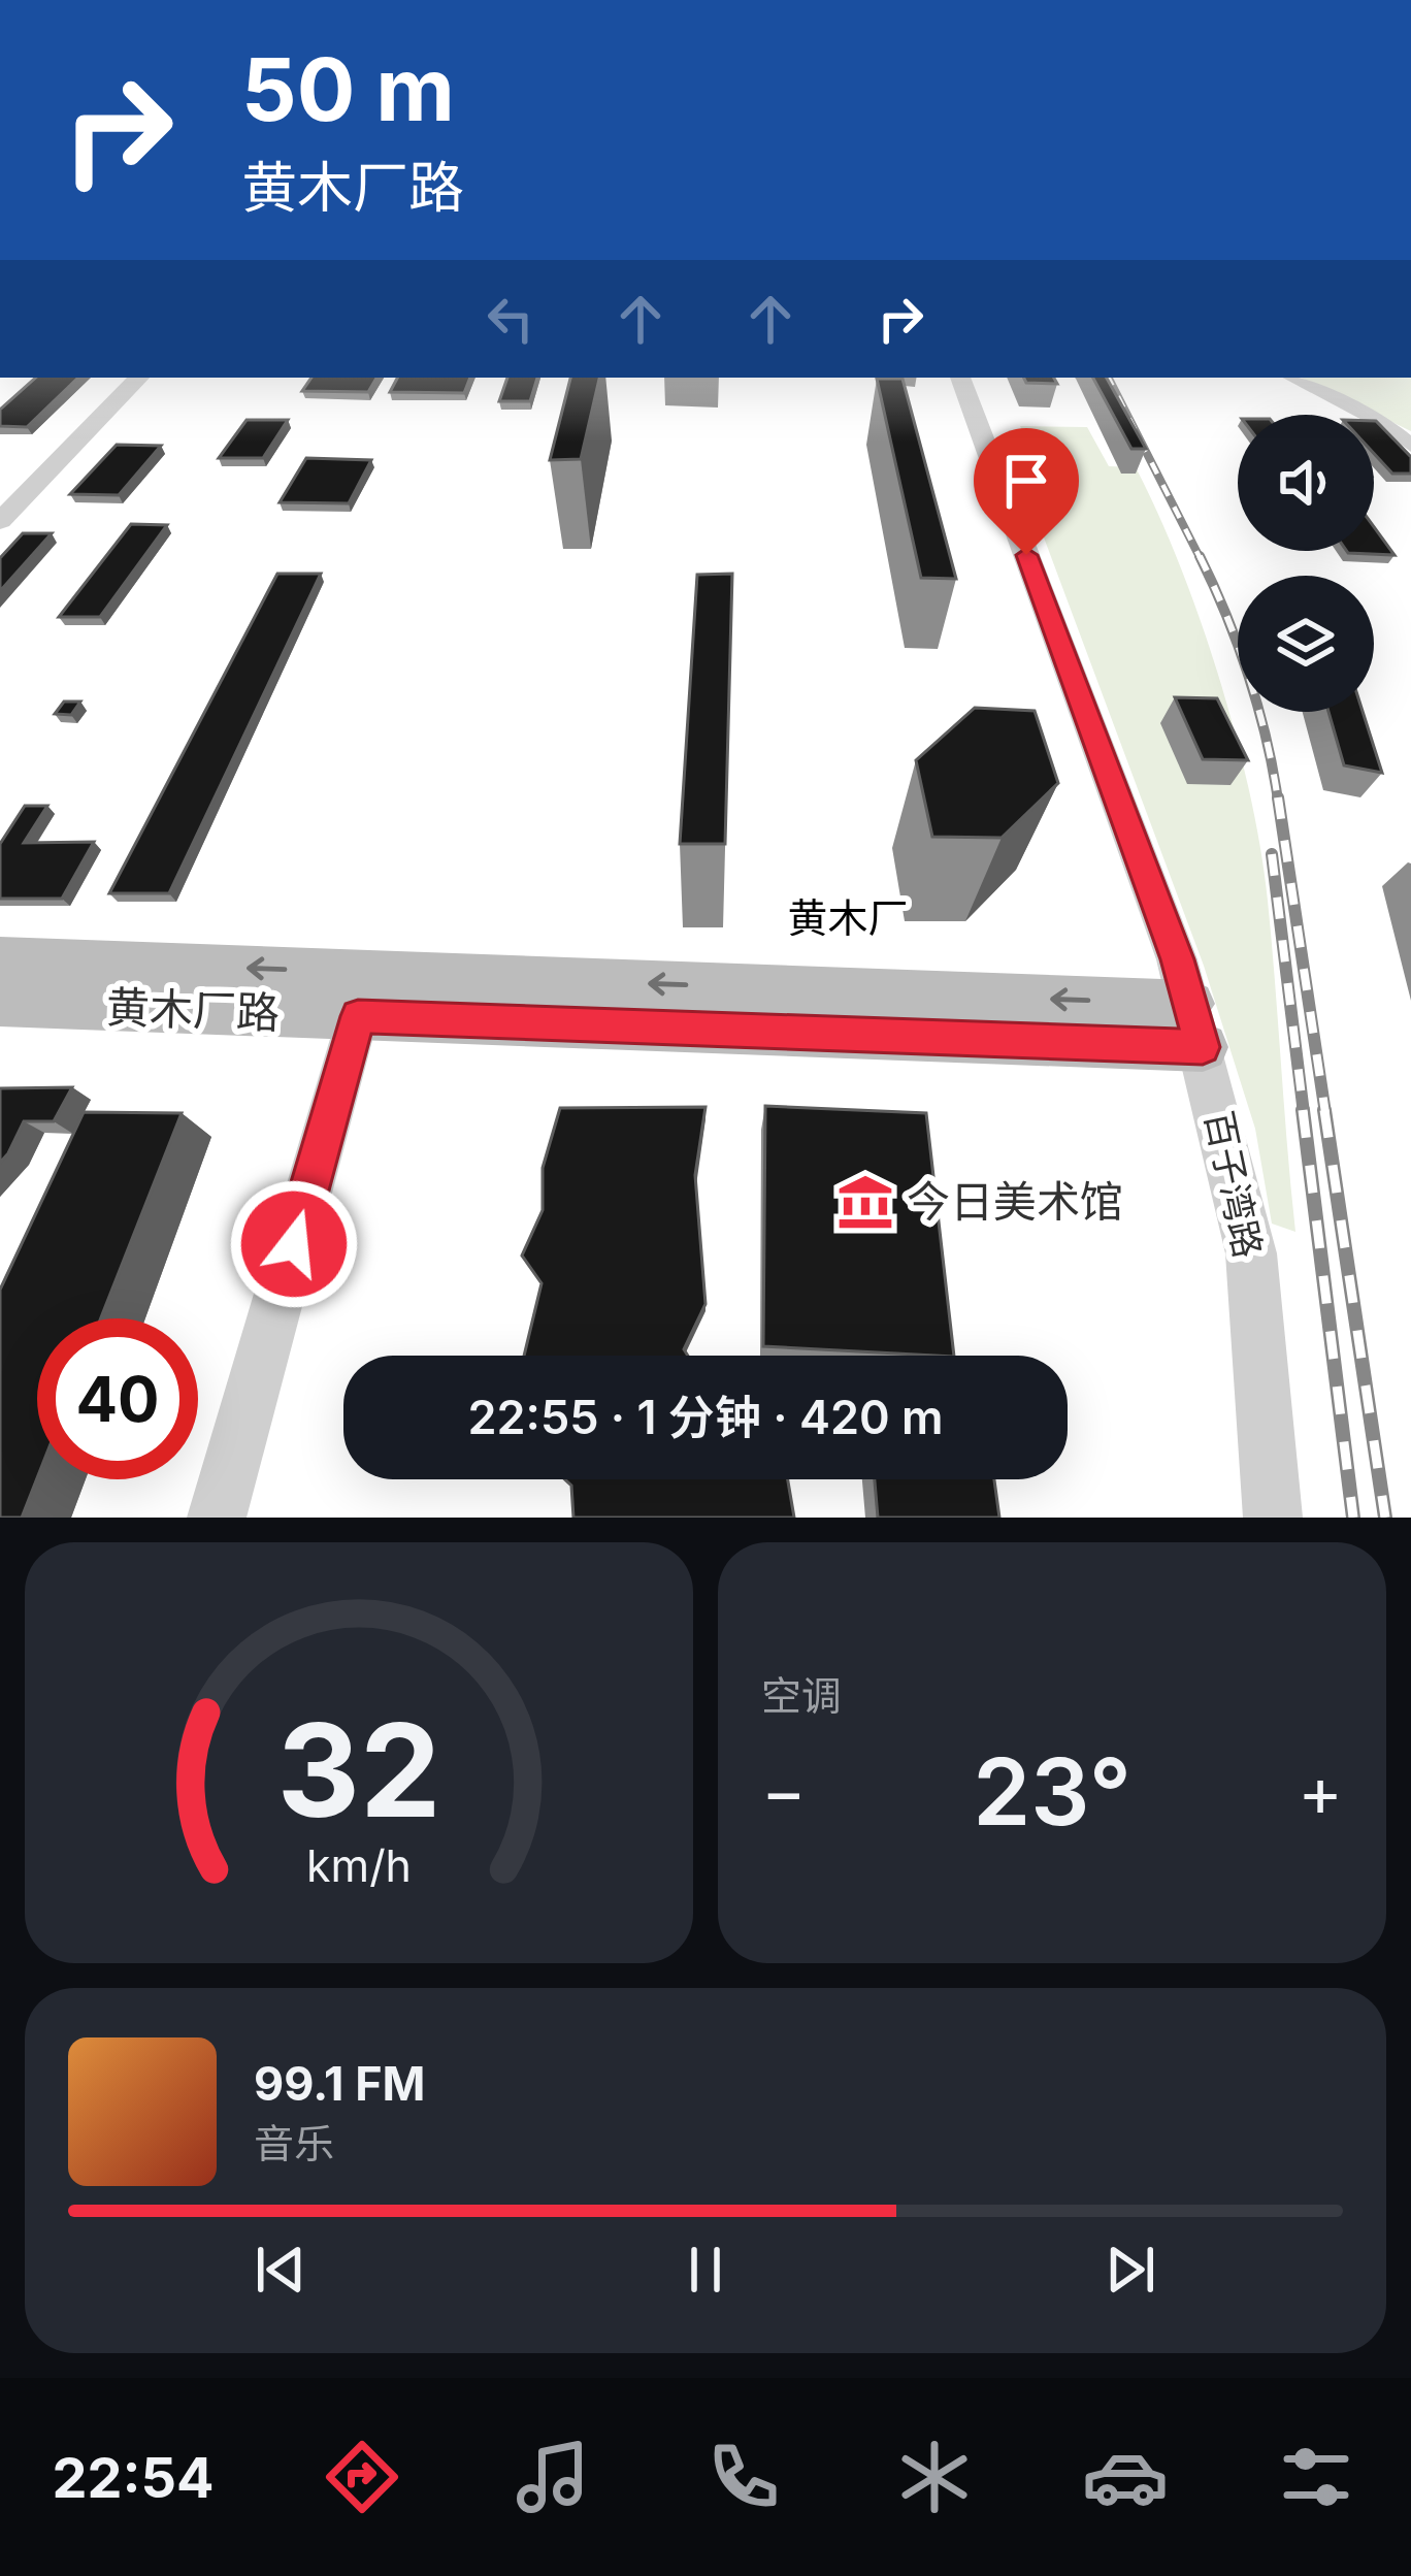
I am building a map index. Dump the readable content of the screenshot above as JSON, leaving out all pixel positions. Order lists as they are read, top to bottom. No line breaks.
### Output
{"streets":{"main road":["黄木厂路"],"street":["百子湾路"]},"crossings":[["黄木厂路","百子湾路"]],"districts":["黄木厂"],"places":{"museum":["今日美术馆"]},"page":{"turn":["50 m","黄木厂路"],"limit":"40","trip":"22:55 · 1 分钟 · 420 m","tile":"空调","heat":["−","23°","+"],"song":["99.1 FM","音乐"],"tabs":"22:54","gauge":["32","km/h"]}}
